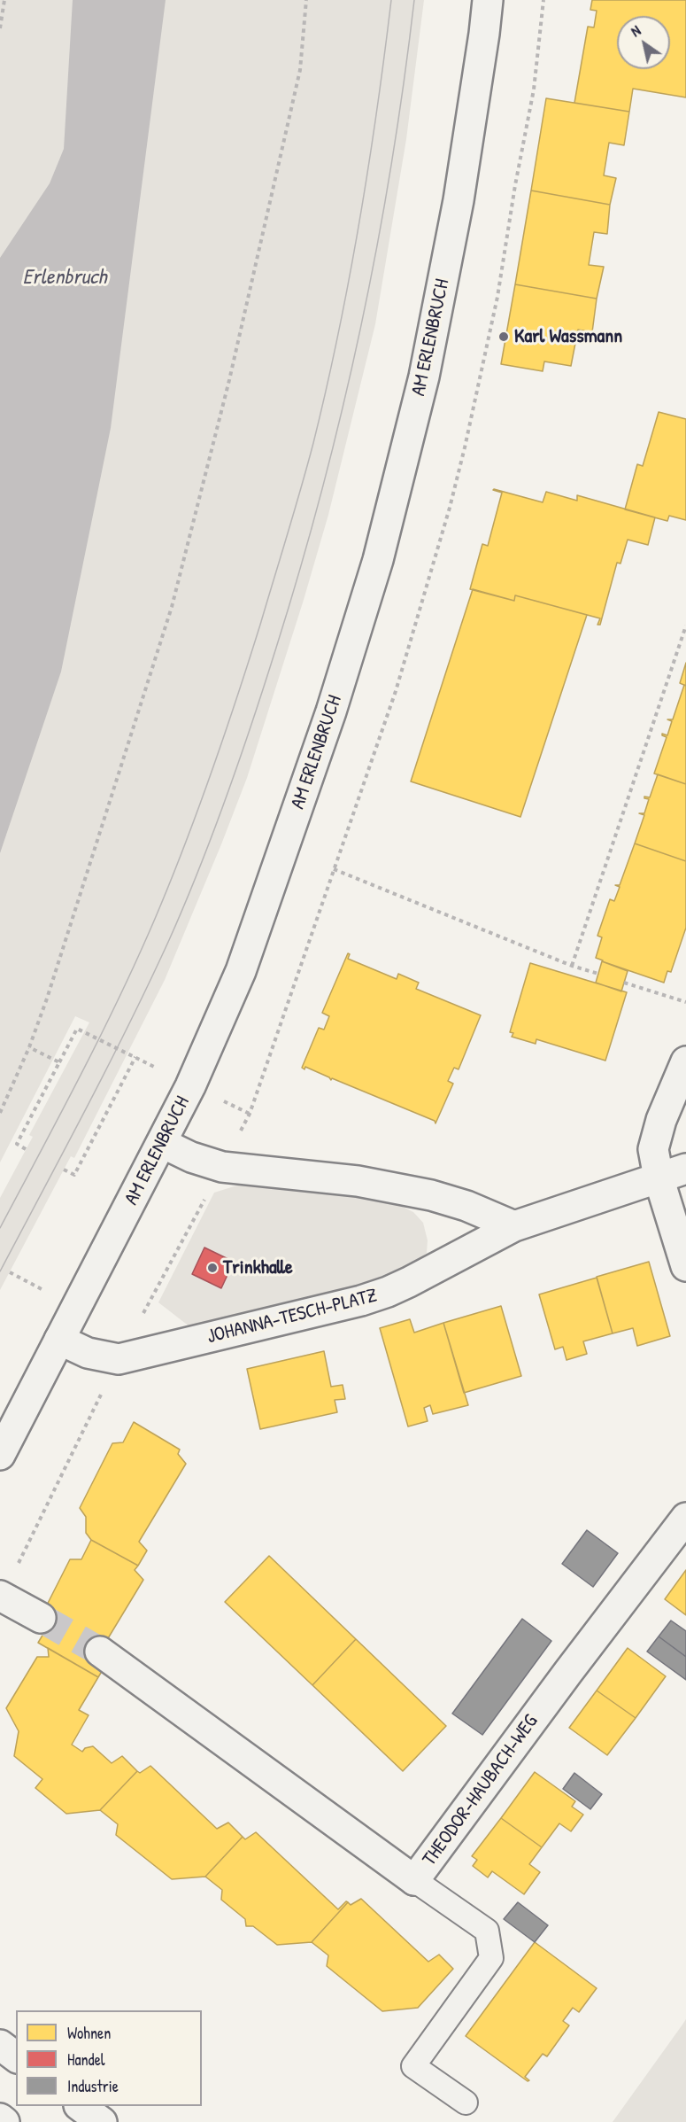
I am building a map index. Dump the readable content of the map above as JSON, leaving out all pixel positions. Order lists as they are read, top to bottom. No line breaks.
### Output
{"streets":{"main road":["AM ERLENBRUCH","JOHANNA-TESCH-PLATZ","THEODOR-HAUBACH-WEG"]},"crossings":[["AM ERLENBRUCH","JOHANNA-TESCH-PLATZ"]],"water":["Erlenbruch"],"places":["Karl Wassmann","Trinkhalle"],"legend":["Wohnen","Handel","Industrie"],"north":"top left"}
